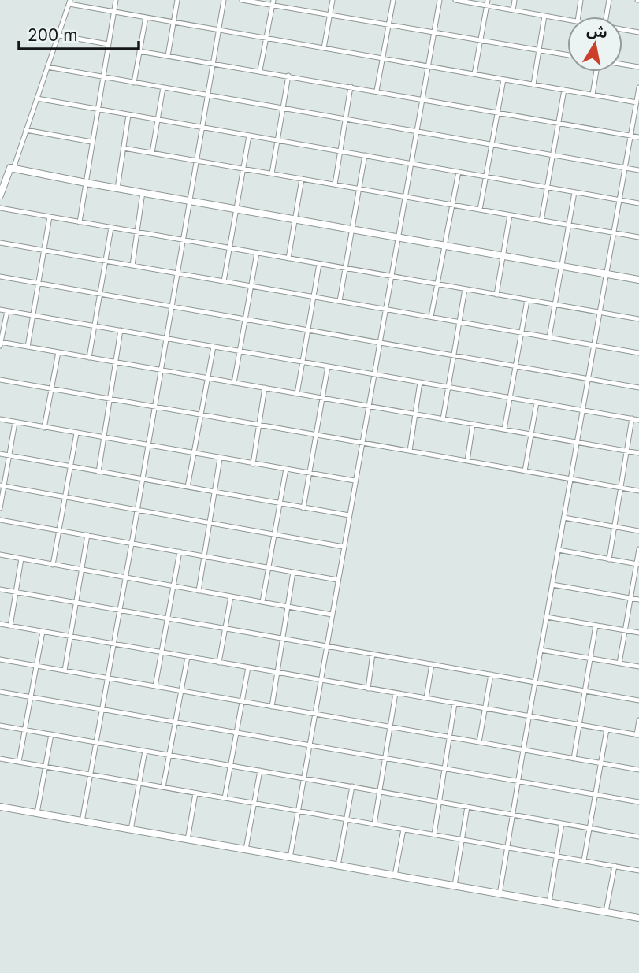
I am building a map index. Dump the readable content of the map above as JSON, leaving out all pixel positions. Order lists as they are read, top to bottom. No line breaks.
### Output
{"scale_bar":"200 m","north":"top"}
